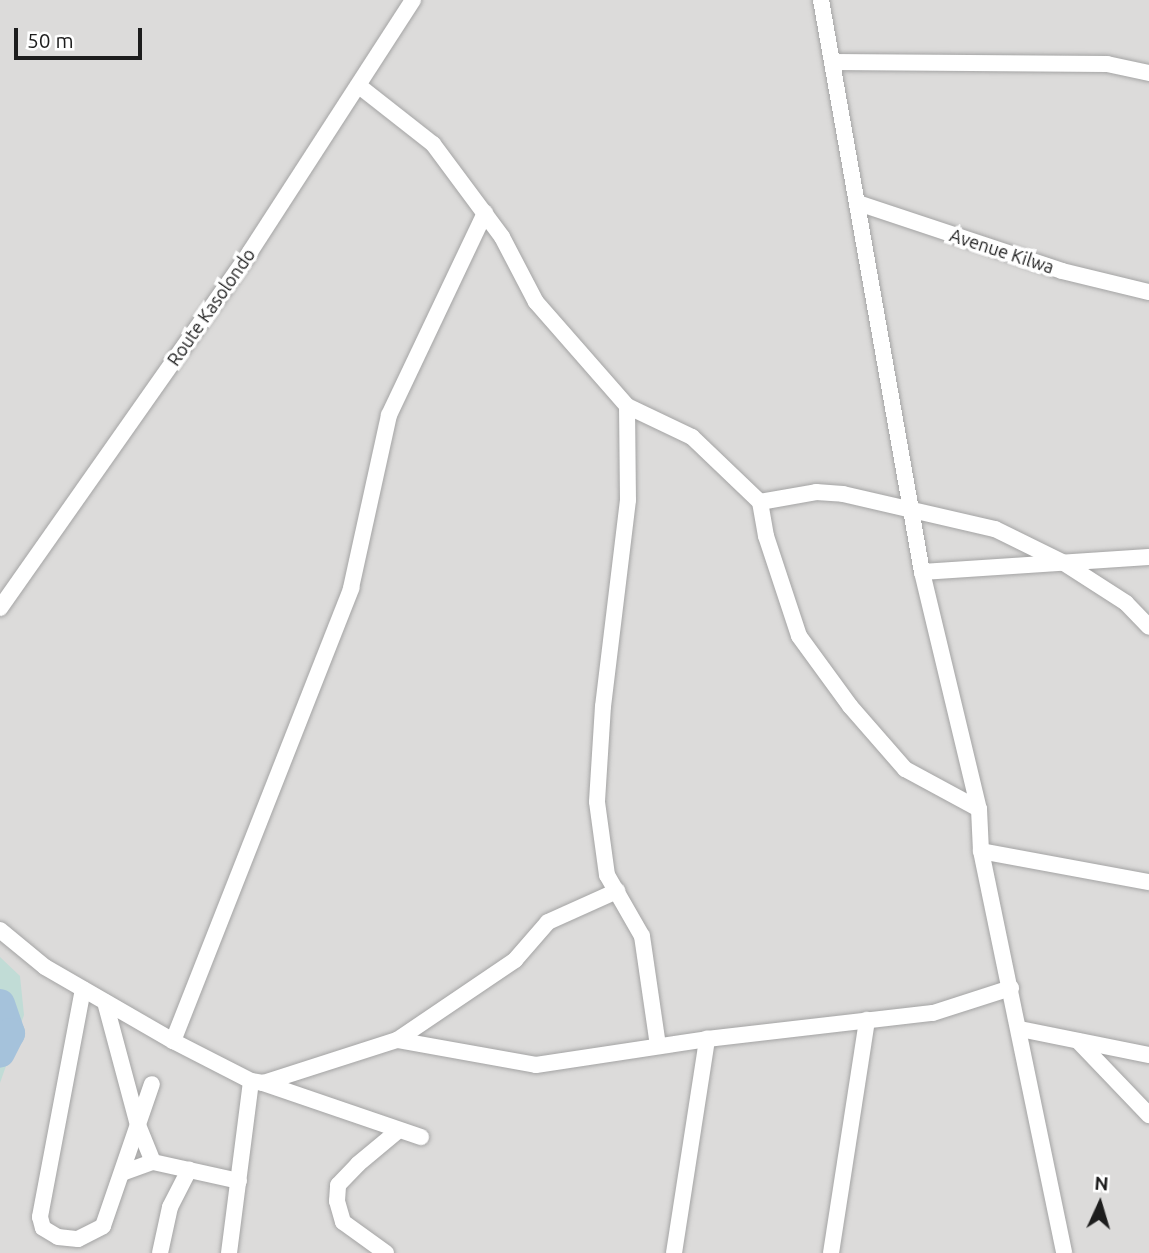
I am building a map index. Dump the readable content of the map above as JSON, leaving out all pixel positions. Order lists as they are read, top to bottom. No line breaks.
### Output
{"streets":{"street":["Avenue Kilwa","Route Kasolondo"]},"scale_bar":"50 m","north":"top"}
